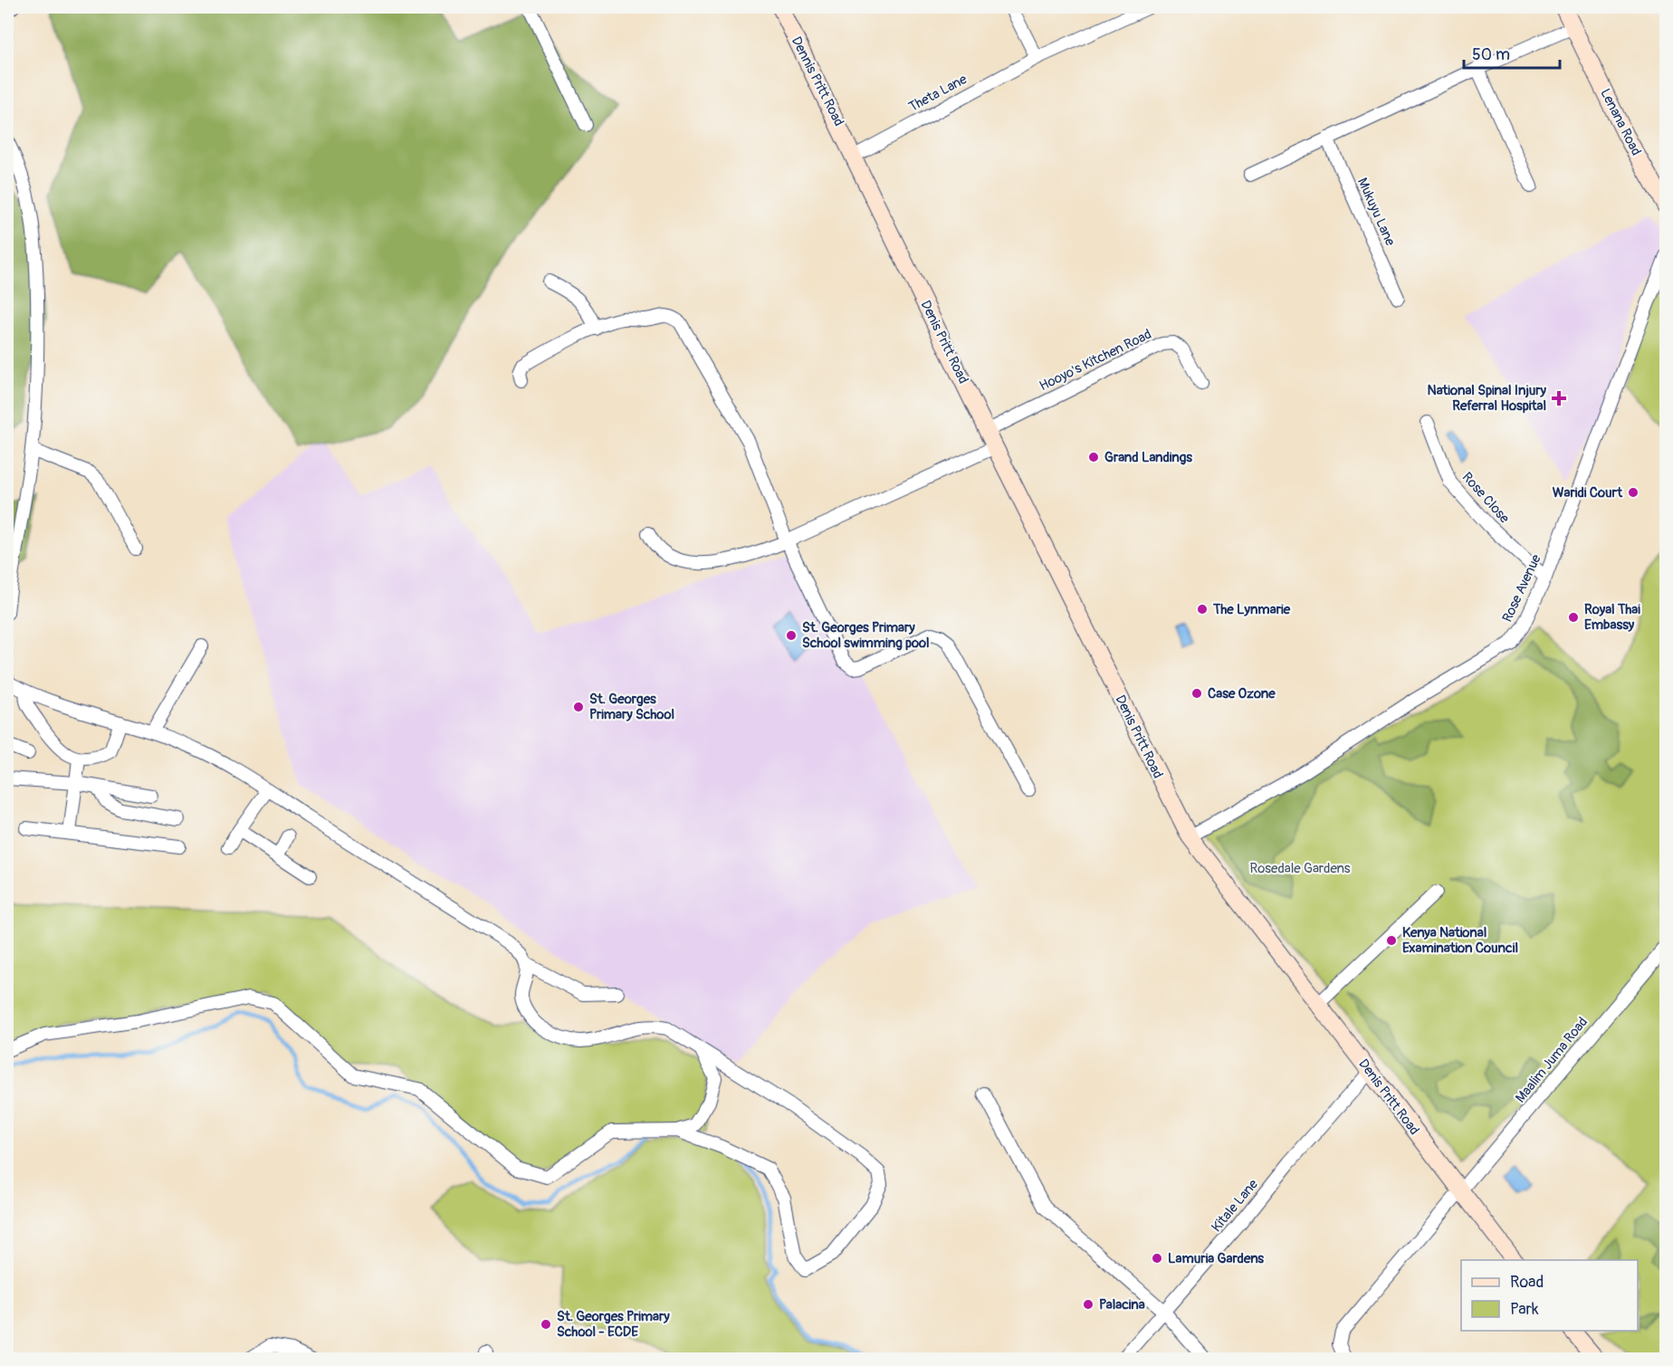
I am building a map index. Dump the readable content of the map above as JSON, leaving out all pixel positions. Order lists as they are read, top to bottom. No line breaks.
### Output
{"streets":{"main road":["Dennis Pritt Road","Lenana Road","Denis Pritt Road"],"street":["Theta Lane","Mukuyu Lane","Hooyo's Kitchen Road","Rose Close","Rose Avenue","Maalim Juma Road","Kitale Lane"]},"crossings":[["Dennis Pritt Road","Theta Lane"],["Dennis Pritt Road","Denis Pritt Road"],["Theta Lane","Denis Pritt Road"],["Denis Pritt Road","Hooyo's Kitchen Road"],["Denis Pritt Road","Rose Avenue"],["Denis Pritt Road","Maalim Juma Road"],["Denis Pritt Road","Kitale Lane"],["Rose Close","Rose Avenue"]],"parks":["Rosedale Gardens"],"places":{"health":["National Spinal Injury Referral Hospital"],"other":["Grand Landings","Waridi Court","The Lynmarie","Royal Thai Embassy","St. Georges Primary School swimming pool","Case Ozone","St. Georges Primary School","Kenya National Examination Council","Lamuria Gardens","Palacina","St. Georges Primary School - ECDE"]},"legend":["Road","Park"],"scale_bar":"50 m"}
